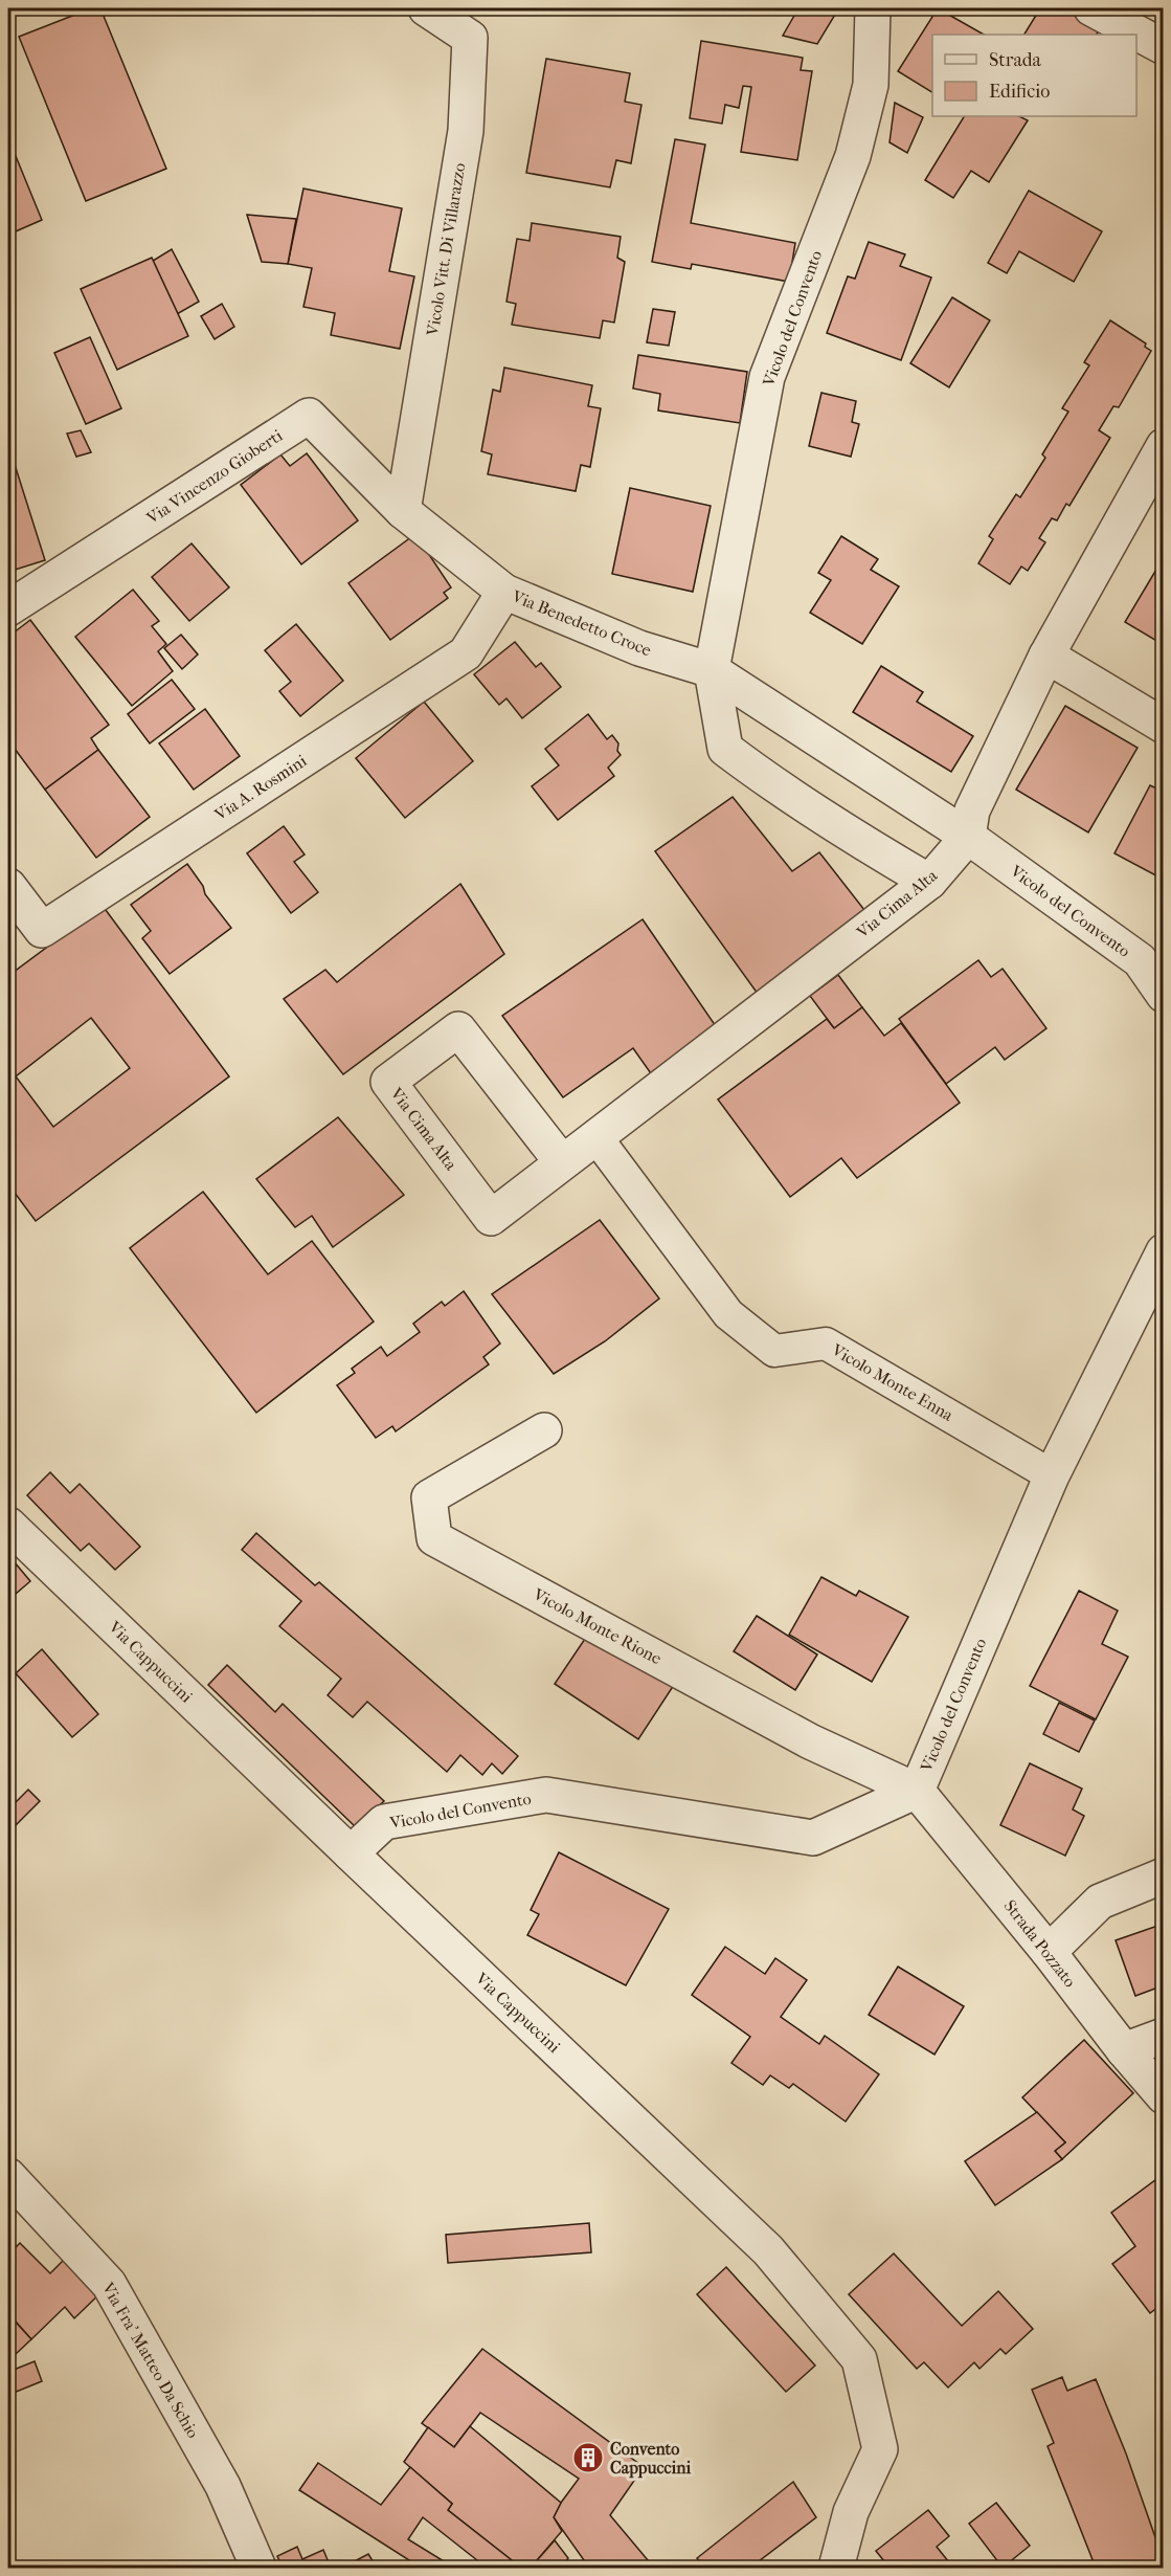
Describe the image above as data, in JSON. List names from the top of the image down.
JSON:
{
  "streets": {
    "street": [
      "Vicolo Vitt. Di Villarazzo",
      "Vicolo del Convento",
      "Via Vincenzo Gioberti",
      "Via Benedetto Croce",
      "Via A. Rosmini",
      "Via Cima Alta",
      "Vicolo Monte Enna",
      "Vicolo Monte Rione",
      "Via Cappuccini",
      "Strada Pozzato",
      "Via Fra' Matteo Da Schio"
    ]
  },
  "crossings": [
    ["Vicolo Vitt. Di Villarazzo", "Via Vincenzo Gioberti"],
    ["Vicolo Vitt. Di Villarazzo", "Via Benedetto Croce"],
    ["Vicolo del Convento", "Via Benedetto Croce"],
    ["Vicolo del Convento", "Via Cima Alta"],
    ["Vicolo del Convento", "Vicolo Monte Enna"],
    ["Vicolo del Convento", "Vicolo Monte Rione"],
    ["Vicolo del Convento", "Via Cappuccini"],
    ["Vicolo del Convento", "Strada Pozzato"],
    ["Via Vincenzo Gioberti", "Via Benedetto Croce"],
    ["Via Benedetto Croce", "Via A. Rosmini"],
    ["Via Benedetto Croce", "Via Cima Alta"],
    ["Via Cima Alta", "Vicolo Monte Enna"],
    ["Vicolo Monte Rione", "Strada Pozzato"]
  ],
  "places": {
    "building": ["Convento Cappuccini"]
  },
  "legend": ["Strada", "Edificio"]
}
